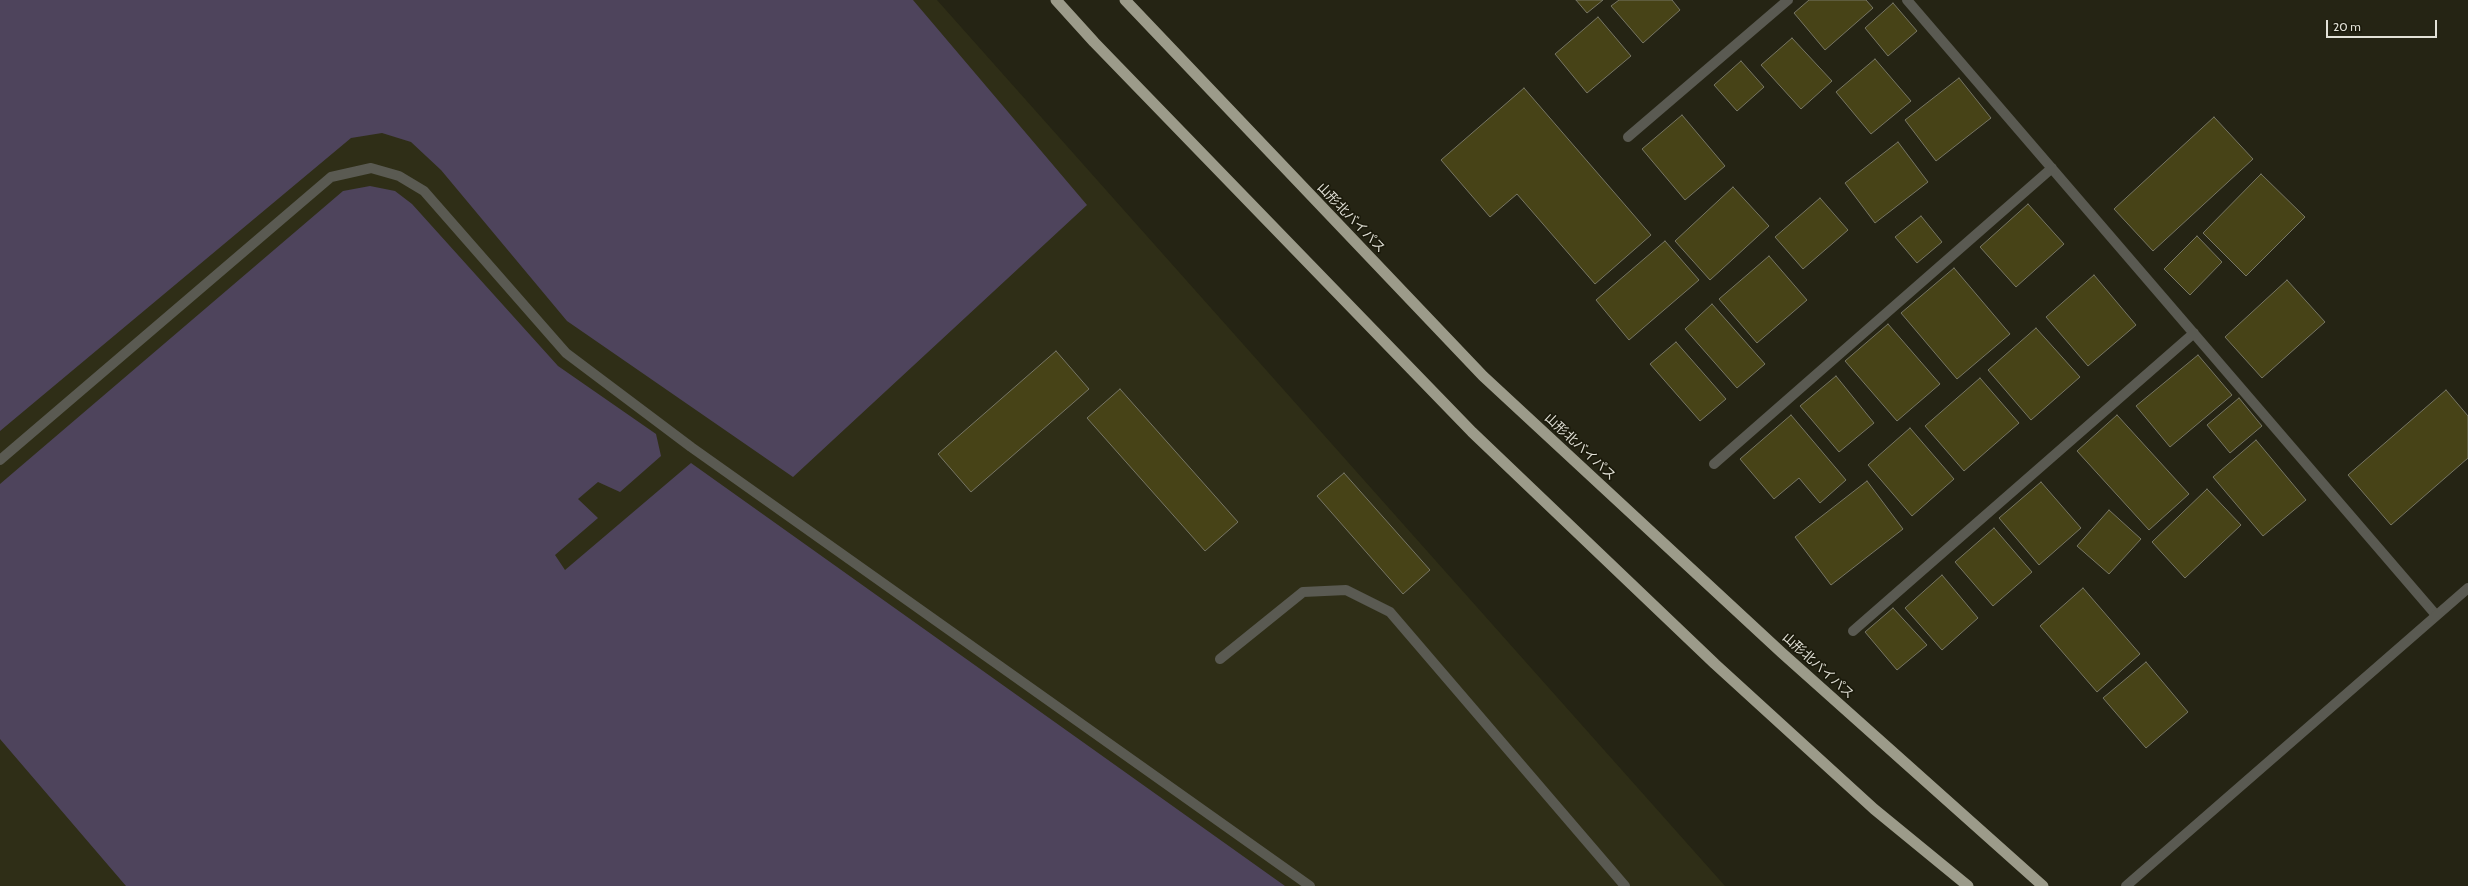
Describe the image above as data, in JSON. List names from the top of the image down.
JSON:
{
  "streets": {
    "highway": ["山形北バイパス"]
  },
  "scale_bar": "20 m"
}
